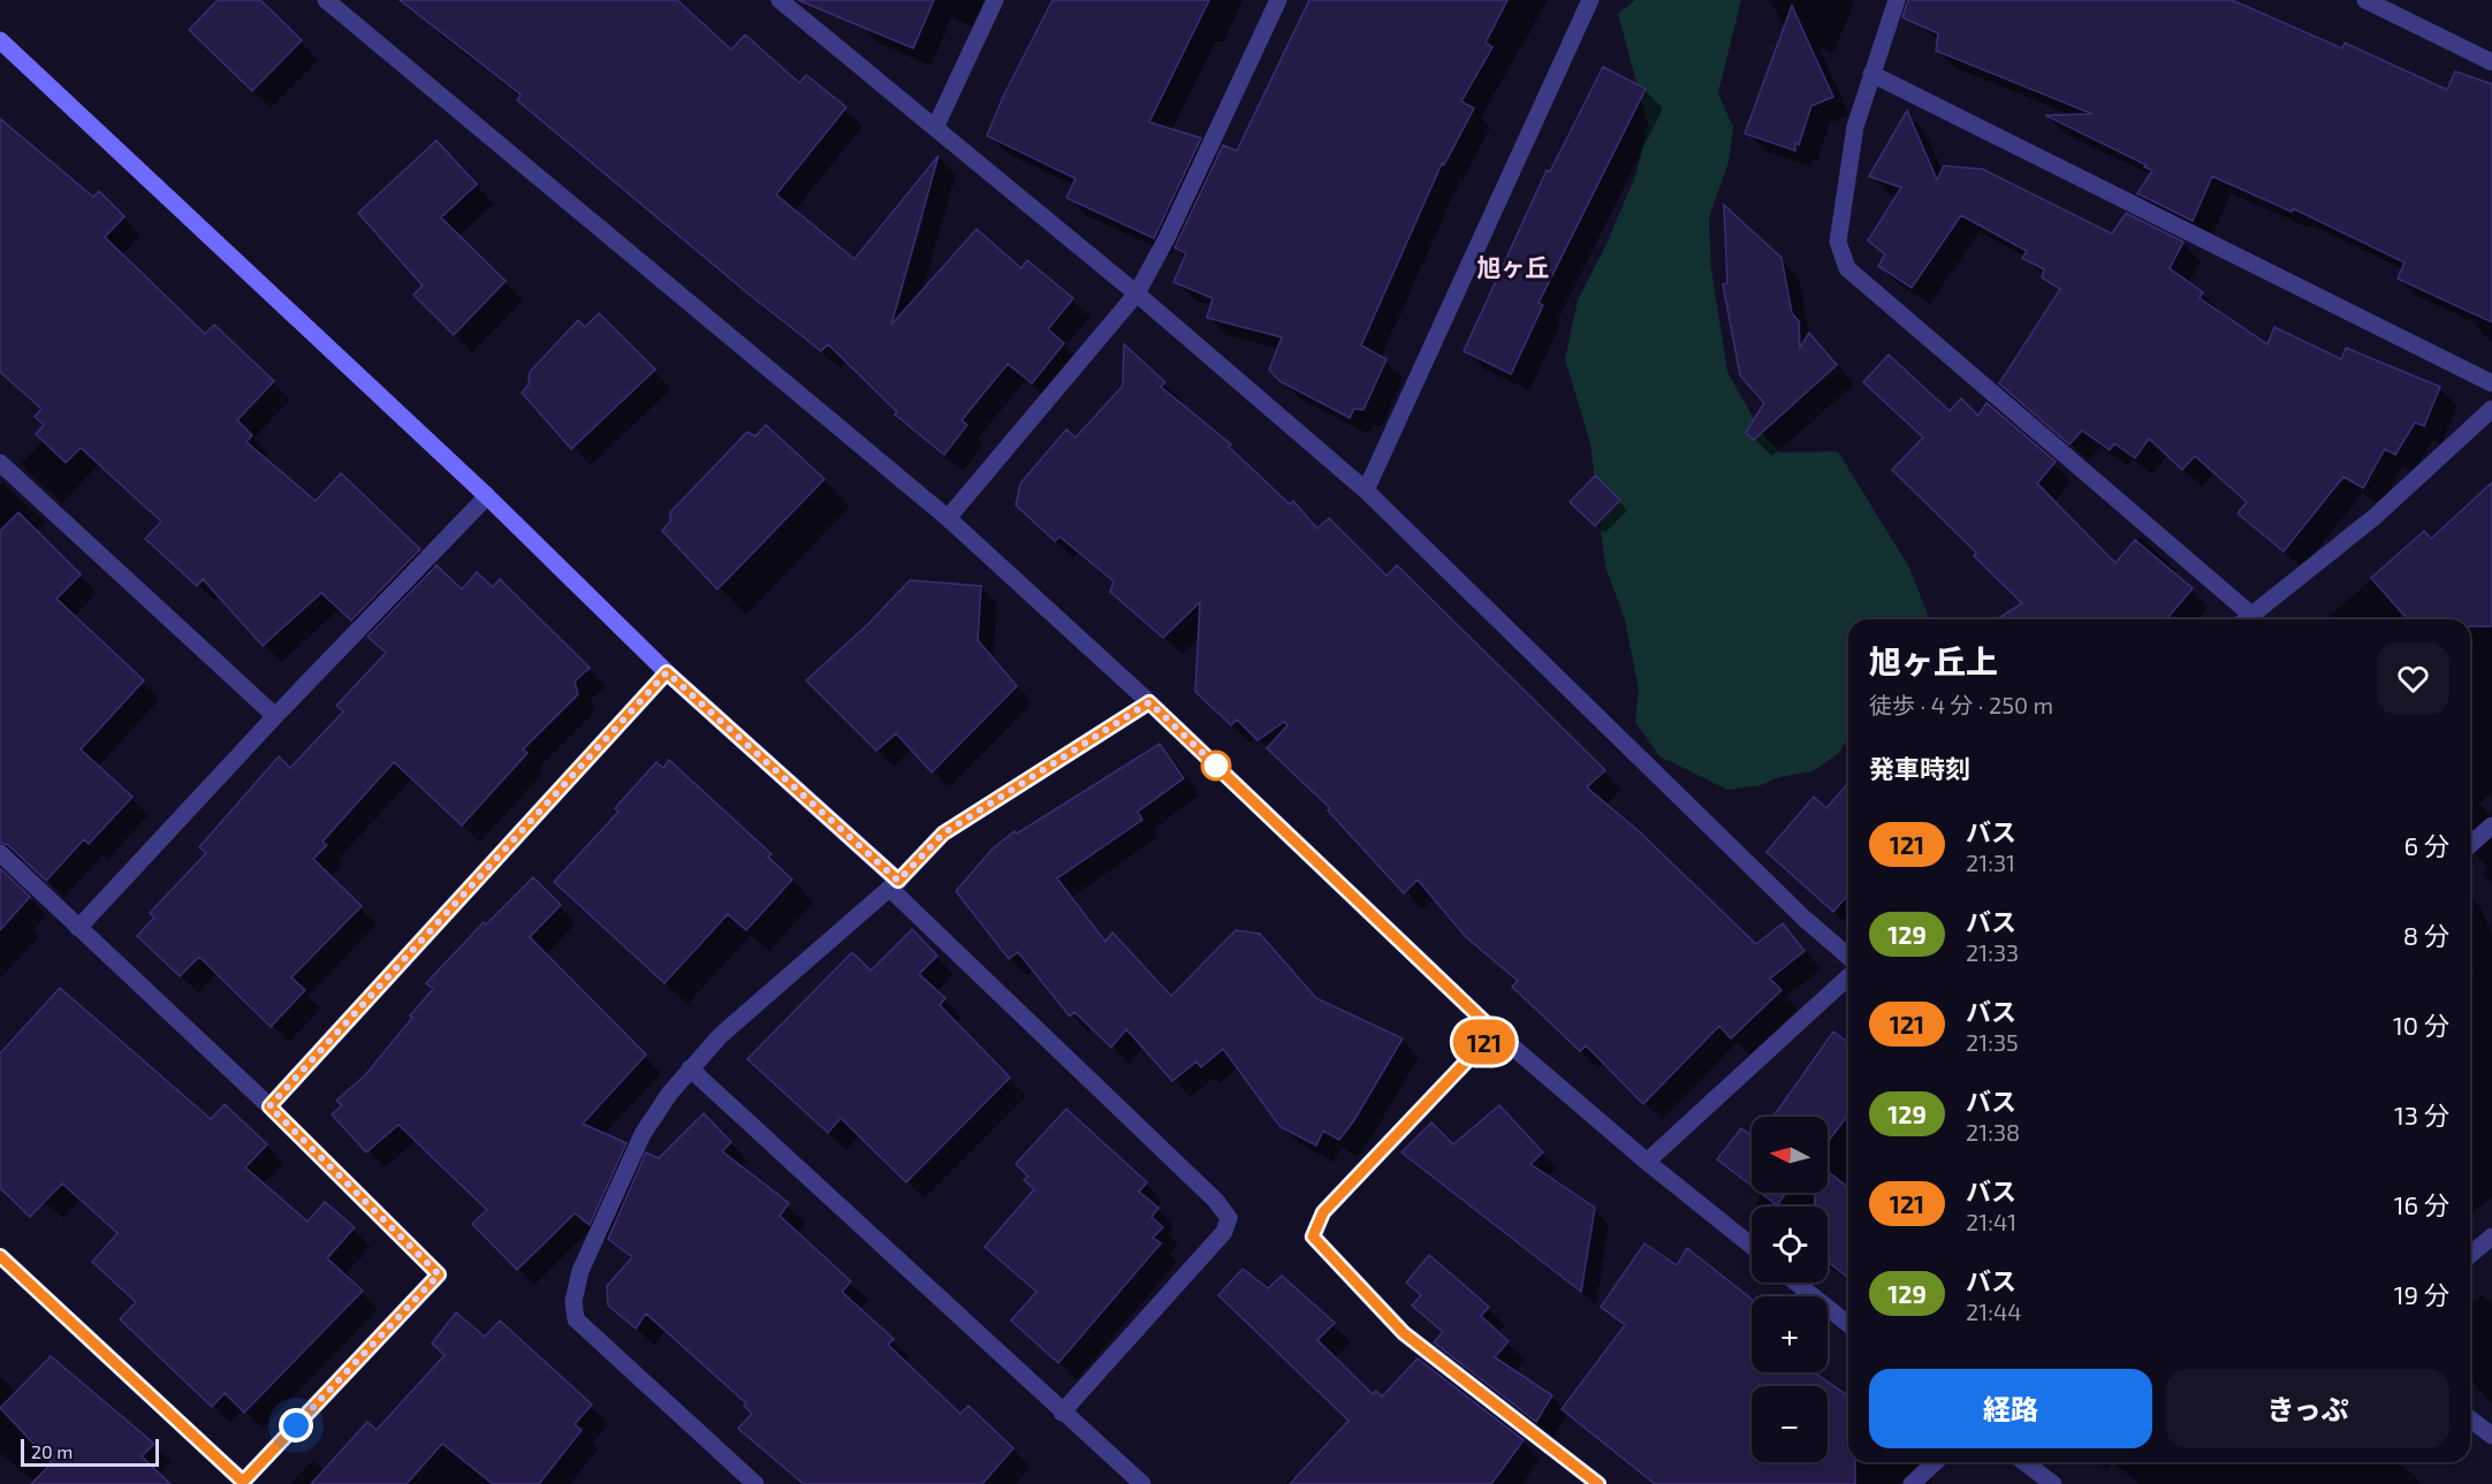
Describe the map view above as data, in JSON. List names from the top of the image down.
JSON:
{
  "districts": ["旭ヶ丘"],
  "lines": ["bus line 121"],
  "scale_bar": "20 m",
  "north": "left",
  "page": {
    "on_map": "121",
    "heading": [
      ["旭ヶ丘上", "徒歩 · 4 分 · 250 m"],
      "発車時刻"
    ],
    "list": [
      {
        "mark": "121",
        "name": "バス",
        "note": "21:31",
        "value": "6 分"
      },
      {
        "mark": "129",
        "name": "バス",
        "note": "21:33",
        "value": "8 分"
      },
      {
        "mark": "121",
        "name": "バス",
        "note": "21:35",
        "value": "10 分"
      },
      {
        "mark": "129",
        "name": "バス",
        "note": "21:38",
        "value": "13 分"
      },
      {
        "mark": "121",
        "name": "バス",
        "note": "21:41",
        "value": "16 分"
      },
      {
        "mark": "129",
        "name": "バス",
        "note": "21:44",
        "value": "19 分"
      }
    ],
    "map_buttons": ["+", "−"],
    "buttons": ["経路", "きっぷ"],
    "scale": "20 m"
  }
}
